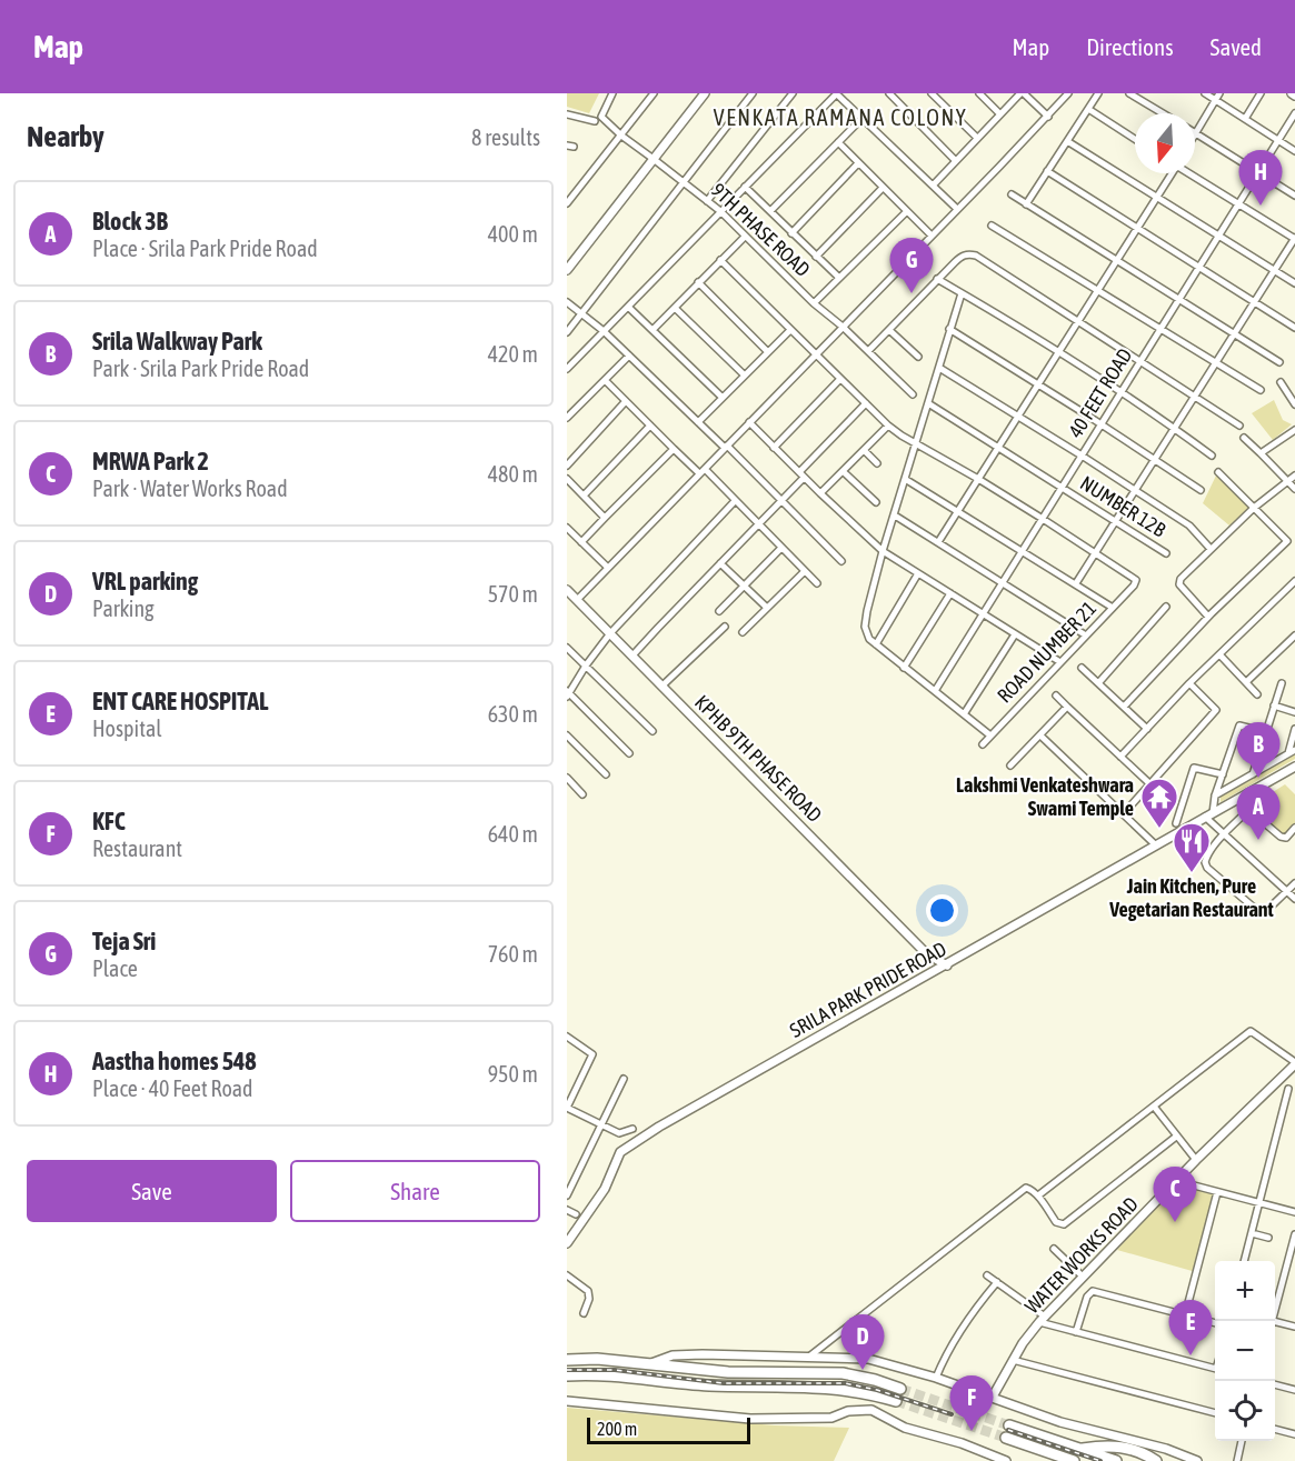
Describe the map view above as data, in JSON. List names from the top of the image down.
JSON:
{
  "streets": {
    "street": [
      "9TH PHASE ROAD",
      "40 FEET ROAD",
      "NUMBER 12B",
      "ROAD NUMBER 21",
      "KPHB 9TH PHASE ROAD",
      "SRILA PARK PRIDE ROAD",
      "WATER WORKS ROAD"
    ]
  },
  "crossings": [
    ["40 FEET ROAD", "NUMBER 12B"],
    ["KPHB 9TH PHASE ROAD", "SRILA PARK PRIDE ROAD"]
  ],
  "districts": ["VENKATA RAMANA COLONY"],
  "places": {
    "temple": ["Lakshmi Venkateshwara Swami Temple"],
    "restaurant": ["Jain Kitchen, Pure Vegetarian Restaurant"]
  },
  "scale_bar": "200 m",
  "north": "bottom",
  "page": {
    "header": "Map",
    "nav": ["Map", "Directions", "Saved"],
    "heading": ["Nearby", "8 results"],
    "pins": [
      "H",
      "G",
      "B",
      "A",
      "C",
      "E",
      "D",
      "F"
    ],
    "list": [
      {
        "mark": "A",
        "name": "Block 3B",
        "note": "Place · Srila Park Pride Road",
        "value": "400 m"
      },
      {
        "mark": "B",
        "name": "Srila Walkway Park",
        "note": "Park · Srila Park Pride Road",
        "value": "420 m"
      },
      {
        "mark": "C",
        "name": "MRWA Park 2",
        "note": "Park · Water Works Road",
        "value": "480 m"
      },
      {
        "mark": "D",
        "name": "VRL parking",
        "note": "Parking",
        "value": "570 m"
      },
      {
        "mark": "E",
        "name": "ENT CARE HOSPITAL",
        "note": "Hospital",
        "value": "630 m"
      },
      {
        "mark": "F",
        "name": "KFC",
        "note": "Restaurant",
        "value": "640 m"
      },
      {
        "mark": "G",
        "name": "Teja Sri",
        "note": "Place",
        "value": "760 m"
      },
      {
        "mark": "H",
        "name": "Aastha homes 548",
        "note": "Place · 40 Feet Road",
        "value": "950 m"
      }
    ],
    "buttons": ["Save", "Share"],
    "map_buttons": ["+", "−"],
    "scale": "200 m"
  }
}
